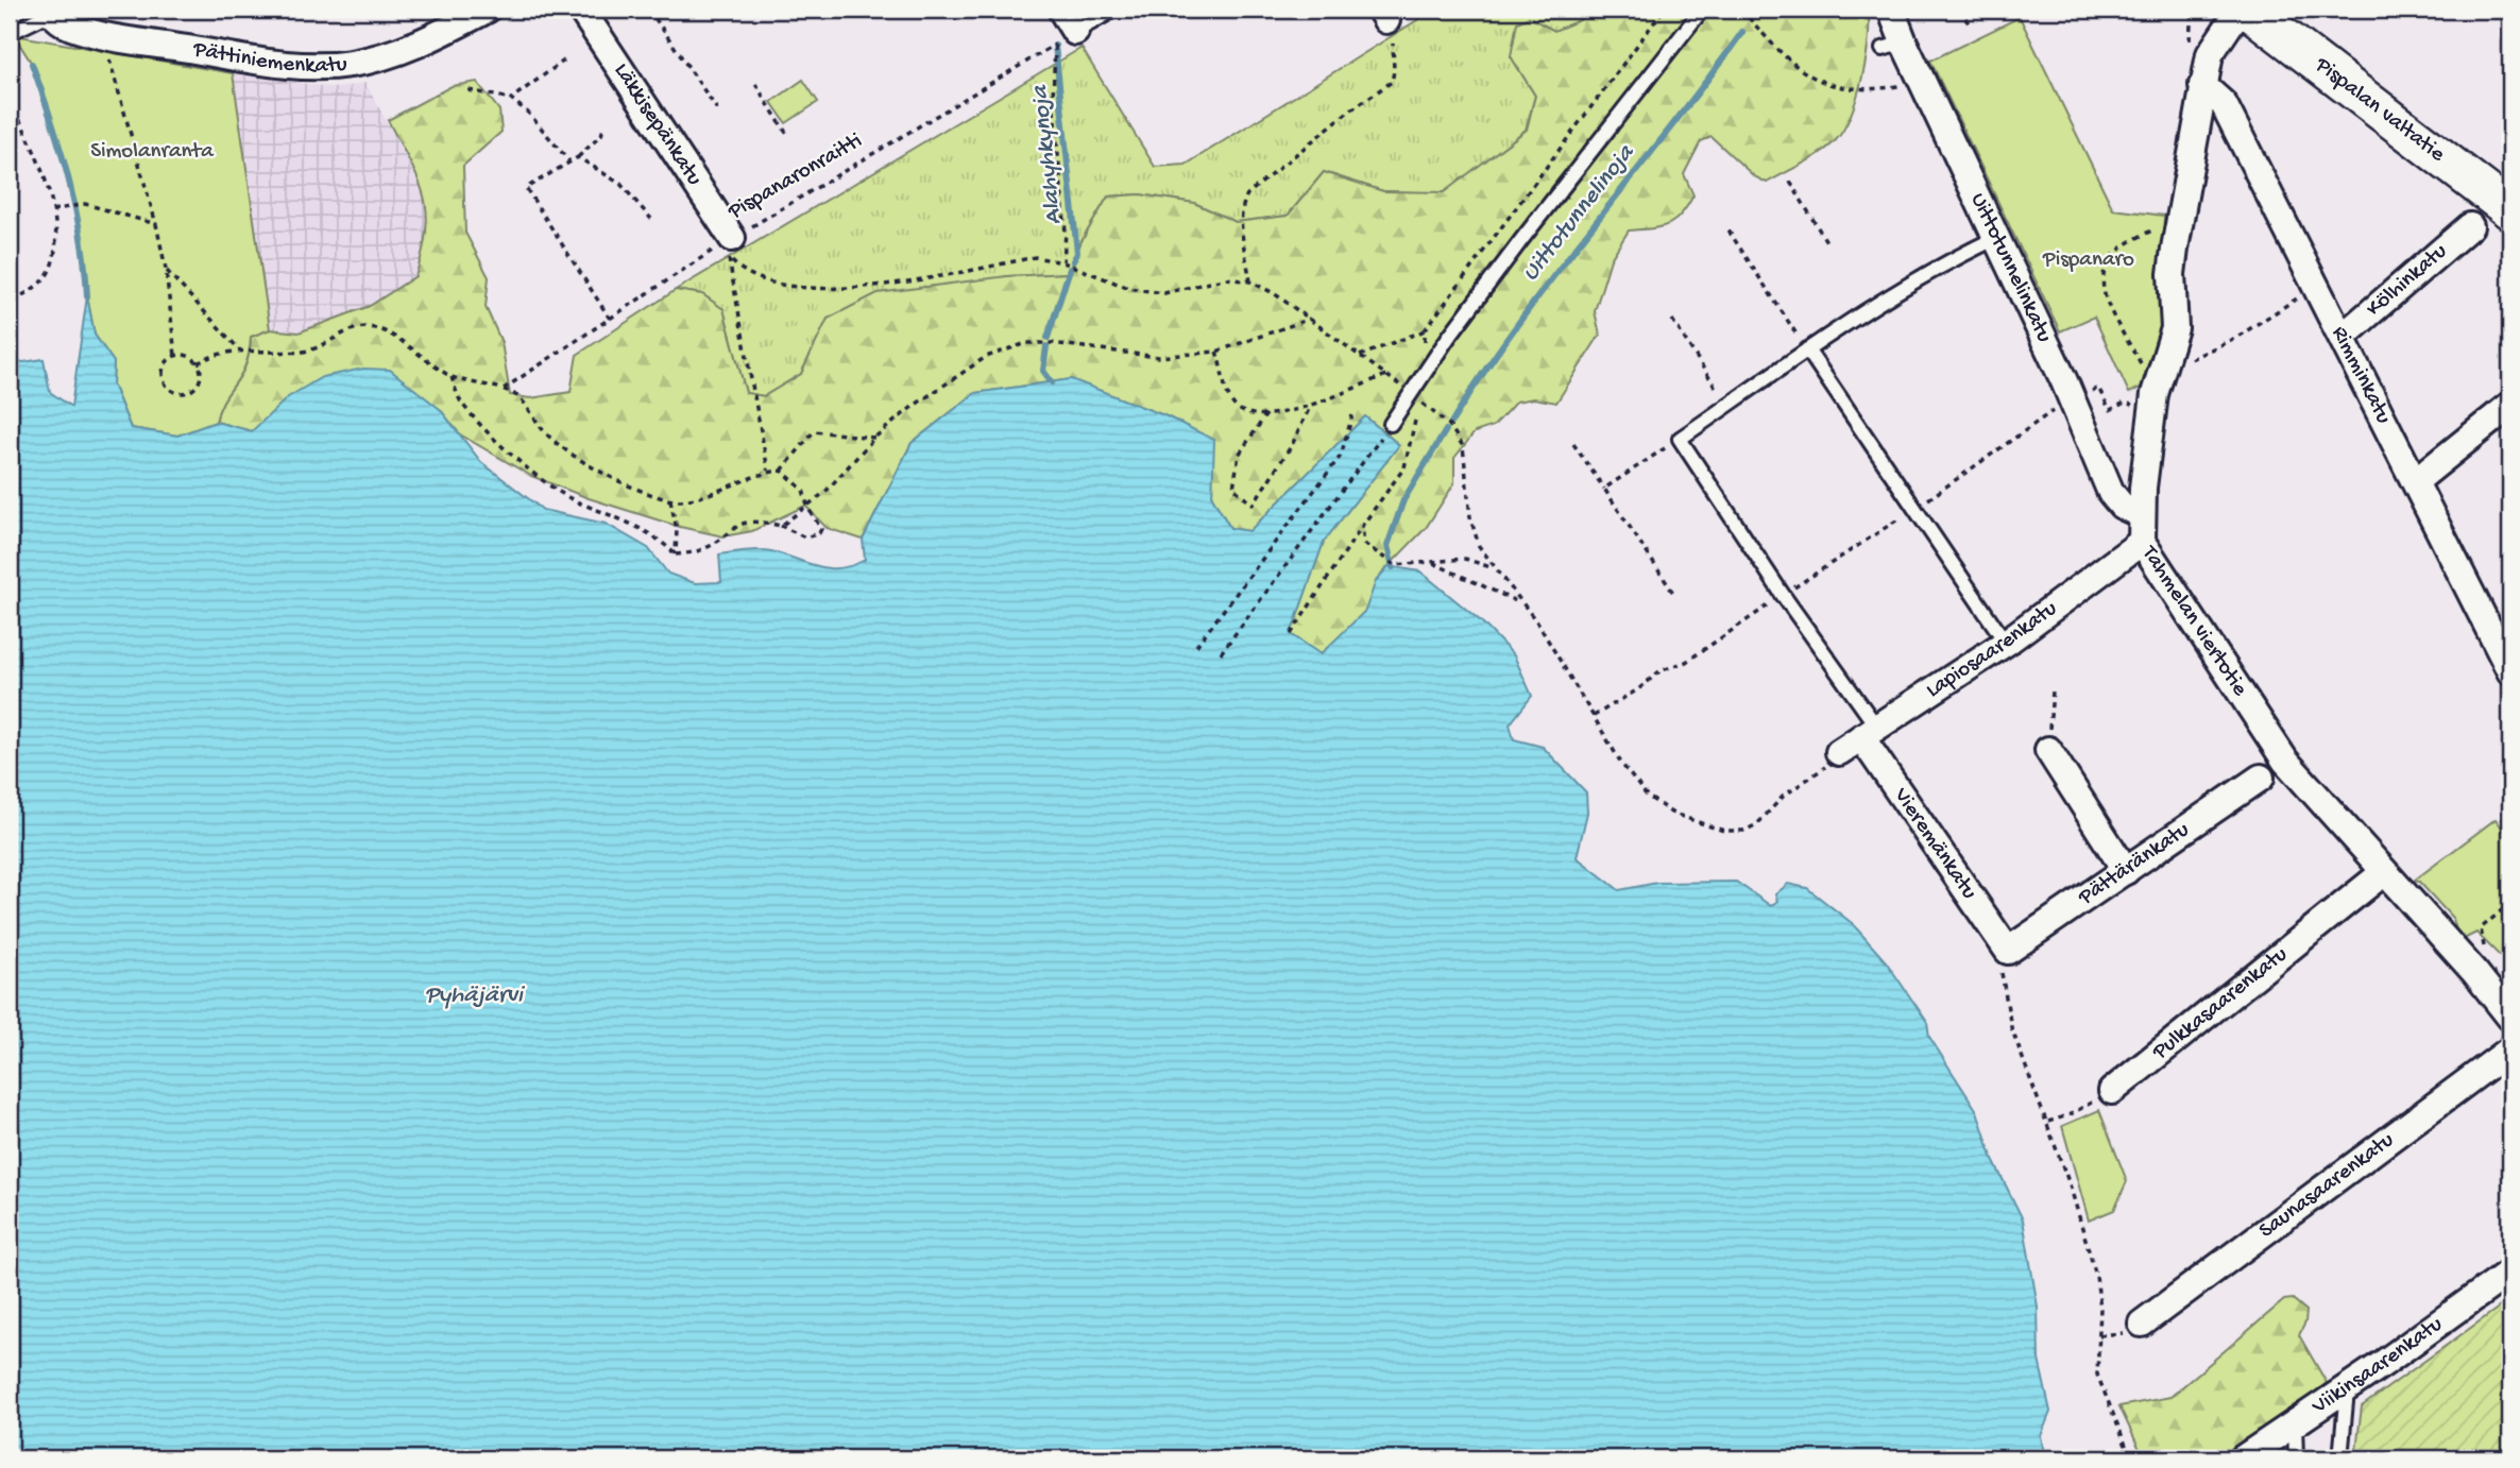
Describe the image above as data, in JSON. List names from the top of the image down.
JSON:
{
  "streets": {
    "main road": ["Pispalan valtatie"],
    "street": [
      "Pättiniemenkatu",
      "Läkkisepänkatu",
      "Uittotunnelinkatu",
      "Kölhinkatu",
      "Rimminkatu",
      "Tahmelan viertotie",
      "Lapiosaarenkatu",
      "Vieremänkatu",
      "Pättäränkatu",
      "Pulkkasaarenkatu",
      "Saunasaarenkatu",
      "Viikinsaarenkatu"
    ],
    "path": ["Pispanaronraitti"]
  },
  "crossings": [
    ["Läkkisepänkatu", "Pispanaronraitti"],
    ["Uittotunnelinkatu", "Tahmelan viertotie"],
    ["Kölhinkatu", "Rimminkatu"],
    ["Rimminkatu", "Tahmelan viertotie"],
    ["Tahmelan viertotie", "Lapiosaarenkatu"],
    ["Tahmelan viertotie", "Pulkkasaarenkatu"],
    ["Lapiosaarenkatu", "Vieremänkatu"],
    ["Vieremänkatu", "Pättäränkatu"]
  ],
  "water": ["Alahyhkynoja", "Uittotunnelinoja", "Pyhäjärvi"],
  "parks": ["Simolanranta", "Pispanaro"]
}
